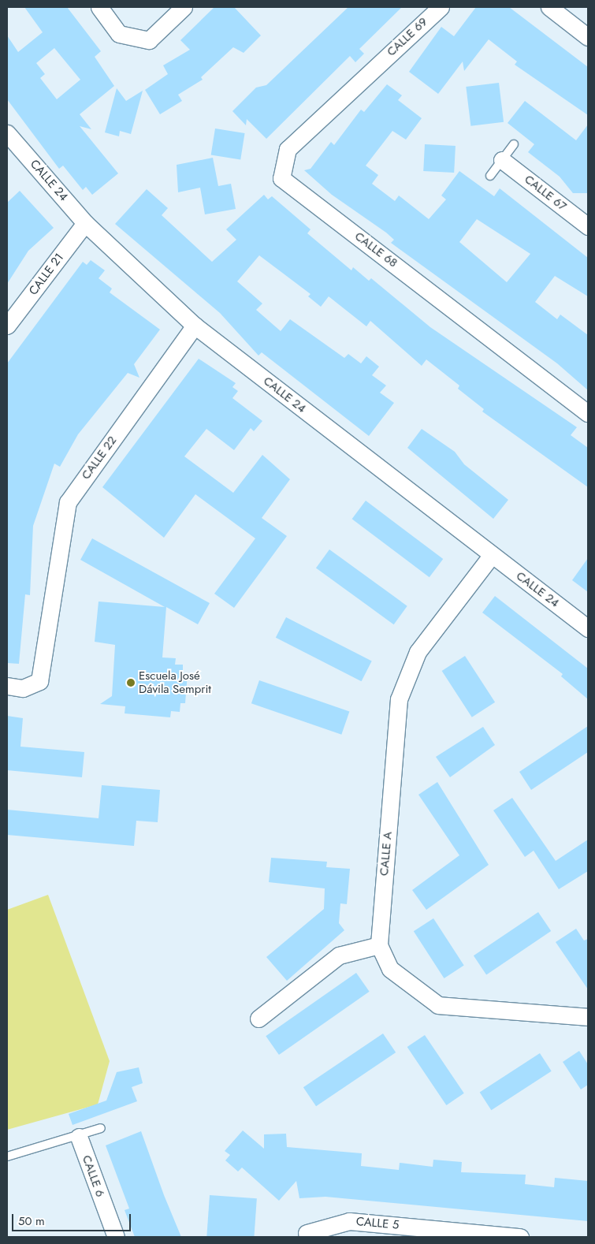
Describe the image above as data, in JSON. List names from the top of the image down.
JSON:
{
  "streets": {
    "street": [
      "CALLE 69",
      "CALLE 24",
      "CALLE 67",
      "CALLE 68",
      "CALLE 21",
      "CALLE 22",
      "CALLE A",
      "CALLE 6",
      "CALLE 5"
    ]
  },
  "crossings": [
    ["CALLE 69", "CALLE 68"],
    ["CALLE 24", "CALLE 21"],
    ["CALLE 24", "CALLE 22"],
    ["CALLE 24", "CALLE A"]
  ],
  "places": ["Escuela José Dávila Semprit"],
  "scale_bar": "50 m"
}
